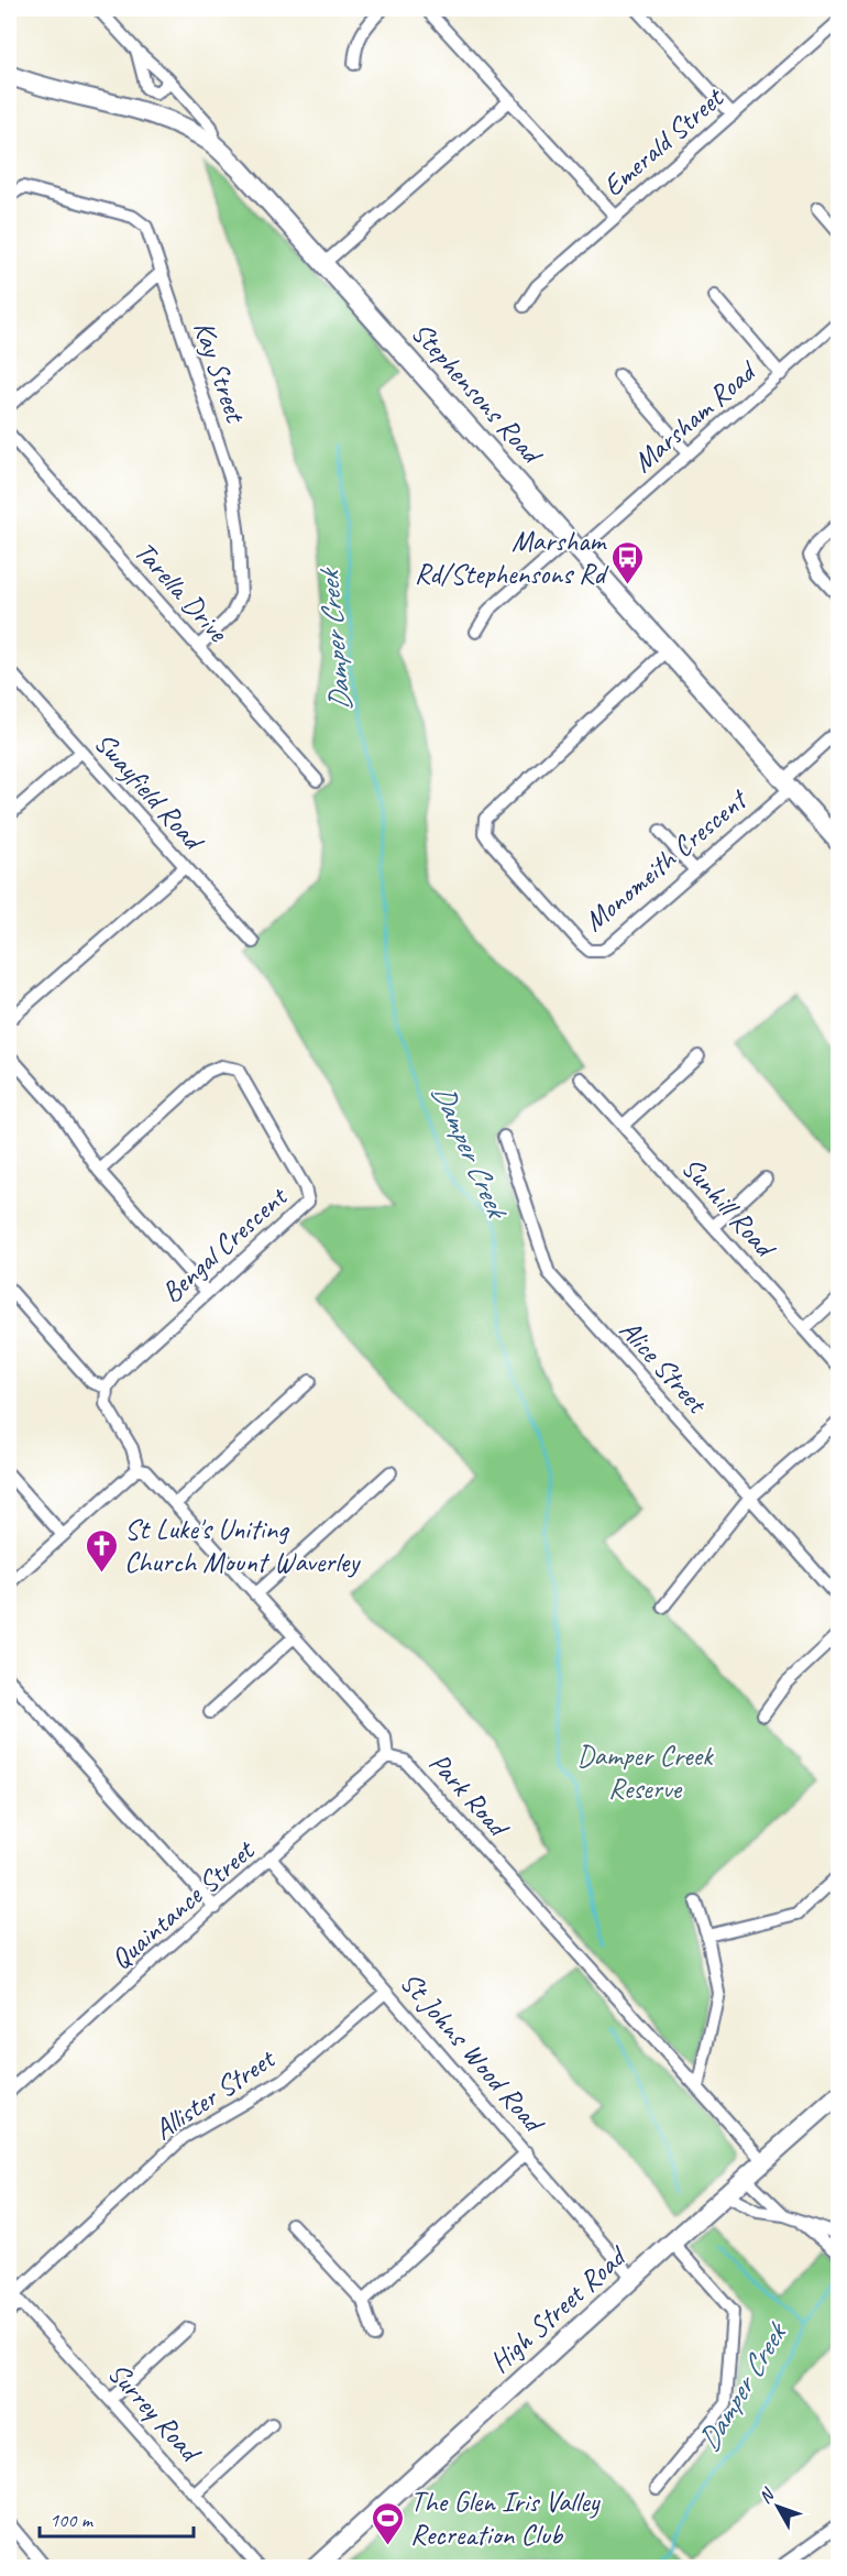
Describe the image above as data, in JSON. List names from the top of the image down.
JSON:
{
  "streets": {
    "main road": ["Stephensons Road", "High Street Road"],
    "street": [
      "Emerald Street",
      "Kay Street",
      "Marsham Road",
      "Tarella Drive",
      "Swayfield Road",
      "Monomeith Crescent",
      "Sunhill Road",
      "Bengal Crescent",
      "Alice Street",
      "Park Road",
      "Quaintance Street",
      "St Johns Wood Road",
      "Allister Street",
      "Surrey Road"
    ]
  },
  "crossings": [
    ["Kay Street", "Tarella Drive"],
    ["Stephensons Road", "Marsham Road"],
    ["Stephensons Road", "Monomeith Crescent"],
    ["Park Road", "Quaintance Street"],
    ["Park Road", "High Street Road"],
    ["Quaintance Street", "St Johns Wood Road"],
    ["St Johns Wood Road", "Allister Street"],
    ["St Johns Wood Road", "High Street Road"],
    ["Allister Street", "Surrey Road"]
  ],
  "water": ["Damper Creek"],
  "parks": ["Damper Creek Reserve"],
  "places": {
    "bus stop": ["Marsham Rd/Stephensons Rd"],
    "church": ["St Luke's Uniting Church Mount Waverley"],
    "sports": ["The Glen Iris Valley Recreation Club"]
  },
  "scale_bar": "100 m",
  "north": "top left"
}
